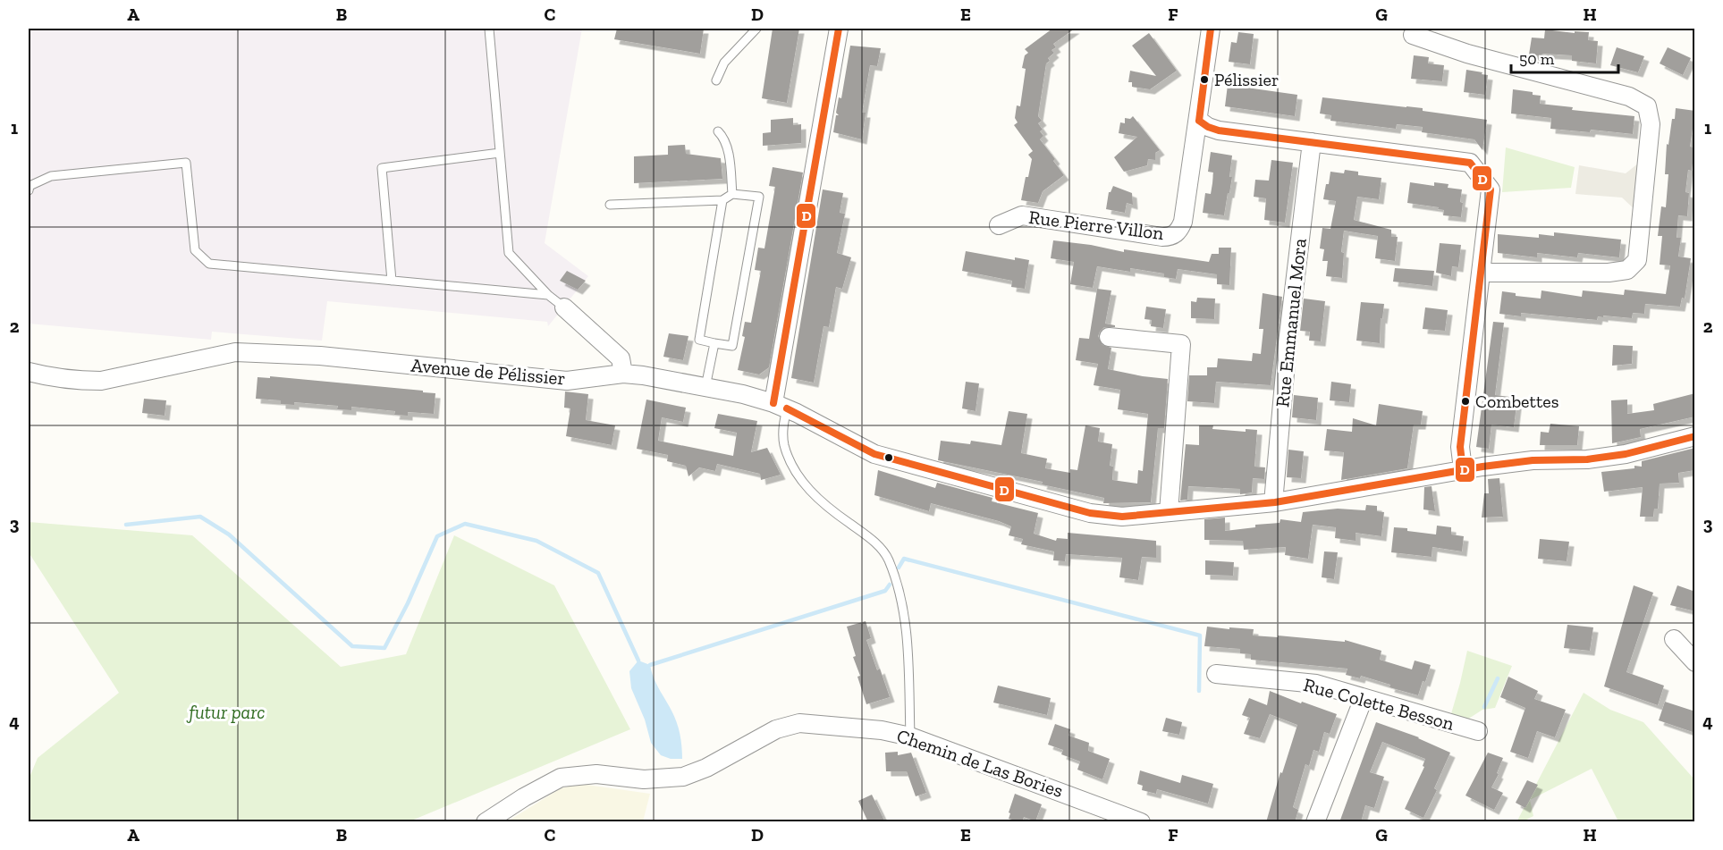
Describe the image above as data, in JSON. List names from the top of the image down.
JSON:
{
  "streets": {
    "street": [
      "Rue Pierre Villon",
      "Rue Emmanuel Mora",
      "Avenue de Pélissier",
      "Rue Colette Besson",
      "Chemin de Las Bories"
    ]
  },
  "crossings": [
    ["Rue Emmanuel Mora", "Avenue de Pélissier"]
  ],
  "parks": ["futur parc"],
  "places": ["Pélissier", "Combettes"],
  "lines": ["transit line D"],
  "scale_bar": "50 m",
  "grid": {
    "columns": [
      "A",
      "B",
      "C",
      "D",
      "E",
      "F",
      "G",
      "H"
    ],
    "rows": [
      "1",
      "2",
      "3",
      "4"
    ]
  }
}
